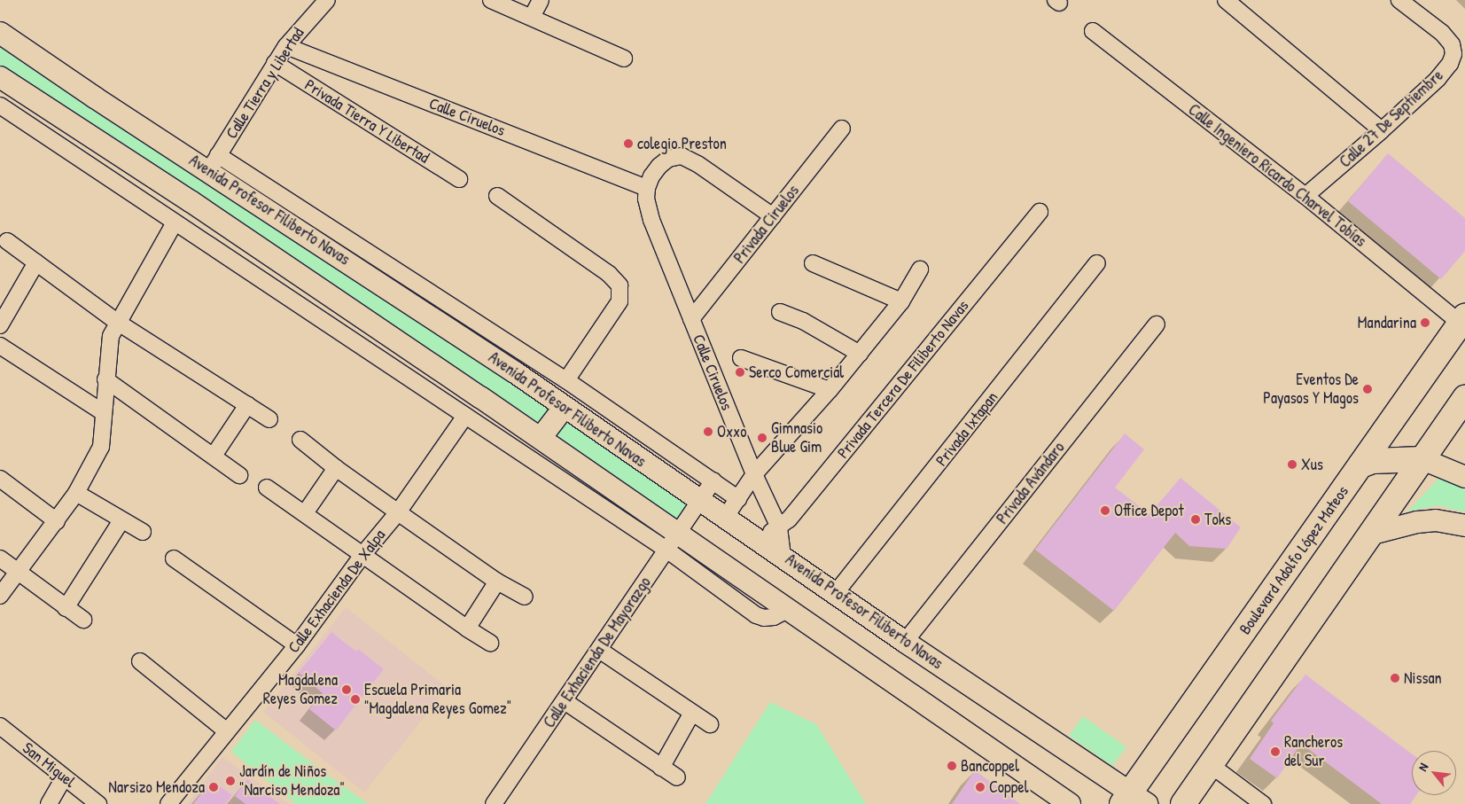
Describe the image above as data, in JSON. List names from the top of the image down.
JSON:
{
  "streets": {
    "main road": ["Avenida Profesor Filiberto Navas", "Boulevard Adolfo López Mateos"],
    "street": [
      "Calle Tierra y Libertad",
      "Calle Ciruelos",
      "Calle 27 De Septiembre",
      "Privada Tierra Y Libertad",
      "Calle Ingeniero Ricardo Charvel Tobías",
      "Privada Ciruelos",
      "Privada Tercera De Filiberto Navas",
      "Privada Ixtapan",
      "Privada Avándaro",
      "Calle Exhacienda De Xalpa",
      "Calle Exhacienda De Mayorazgo",
      "San Miguel"
    ]
  },
  "crossings": [
    ["Calle Tierra y Libertad", "Calle Ciruelos"],
    ["Calle Tierra y Libertad", "Privada Tierra Y Libertad"],
    ["Calle Tierra y Libertad", "Avenida Profesor Filiberto Navas"],
    ["Calle Ciruelos", "Avenida Profesor Filiberto Navas"],
    ["Calle Ciruelos", "Privada Ciruelos"],
    ["Calle Ciruelos", "Privada Tercera De Filiberto Navas"],
    ["Calle 27 De Septiembre", "Calle Ingeniero Ricardo Charvel Tobías"],
    ["Calle Ingeniero Ricardo Charvel Tobías", "Boulevard Adolfo López Mateos"],
    ["Avenida Profesor Filiberto Navas", "Privada Tercera De Filiberto Navas"],
    ["Avenida Profesor Filiberto Navas", "Privada Ixtapan"],
    ["Avenida Profesor Filiberto Navas", "Privada Avándaro"],
    ["Avenida Profesor Filiberto Navas", "Boulevard Adolfo López Mateos"],
    ["Avenida Profesor Filiberto Navas", "Calle Exhacienda De Mayorazgo"]
  ],
  "places": [
    "colegio Preston",
    "Mandarina",
    "Serco Comercial",
    "Eventos De Payasos Y Magos",
    "Oxxo",
    "Gimnasio Blue Gim",
    "Xus",
    "Office Depot",
    "Toks",
    "Nissan",
    "Magdalena Reyes Gomez",
    "Escuela Primaria \"Magdalena Reyes Gomez\"",
    "Rancheros del Sur",
    "Bancoppel",
    "Jardín de Niños \"Narciso Mendoza\"",
    "Narsizo Mendoza",
    "Coppel"
  ],
  "north": "top left"
}
